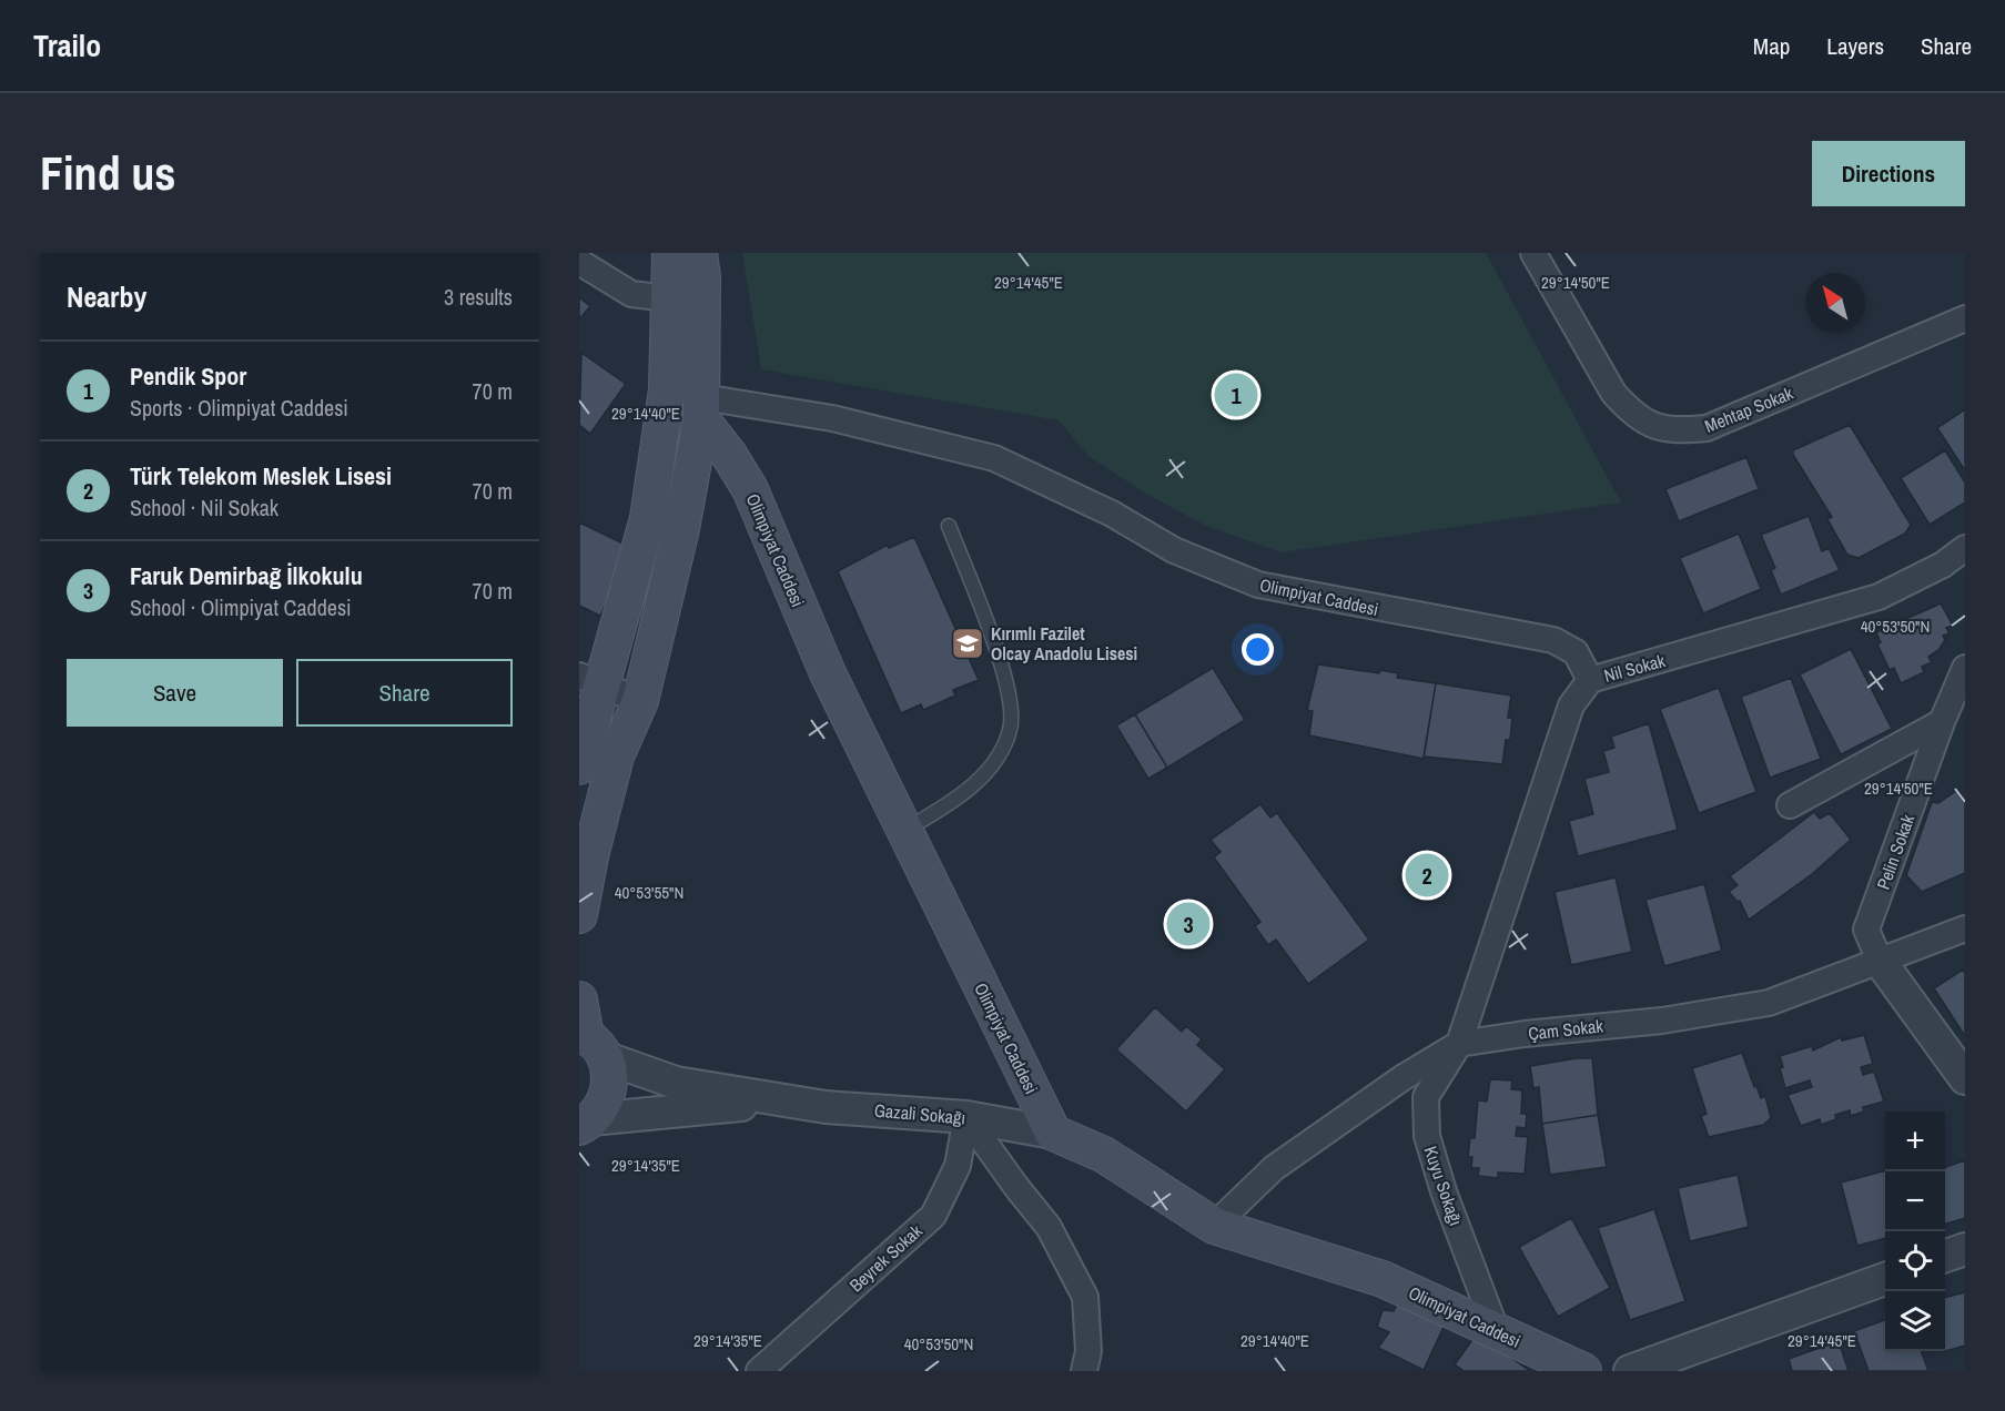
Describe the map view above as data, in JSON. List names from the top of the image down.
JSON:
{
  "streets": {
    "main road": ["Olimpiyat Caddesi"],
    "street": [
      "Mehtap Sokak",
      "Nil Sokak",
      "Pelin Sokak",
      "Çam Sokak",
      "Gazali Sokağı",
      "Kuyu Sokağı",
      "Beyrek Sokak"
    ]
  },
  "crossings": [
    ["Olimpiyat Caddesi", "Nil Sokak"],
    ["Olimpiyat Caddesi", "Çam Sokak"],
    ["Olimpiyat Caddesi", "Gazali Sokağı"],
    ["Olimpiyat Caddesi", "Kuyu Sokağı"],
    ["Nil Sokak", "Çam Sokak"],
    ["Nil Sokak", "Kuyu Sokağı"],
    ["Pelin Sokak", "Çam Sokak"],
    ["Çam Sokak", "Kuyu Sokağı"],
    ["Gazali Sokağı", "Beyrek Sokak"]
  ],
  "places": {
    "school or university": ["Kırımlı Fazilet Olcay Anadolu Lisesi"]
  },
  "north": "top left",
  "page": {
    "header": "Trailo",
    "nav": ["Map", "Layers", "Share"],
    "buttons": [
      "Directions",
      ["Save", "Share"]
    ],
    "title": "Find us",
    "heading": ["Nearby", "3 results"],
    "list": [
      {
        "mark": "1",
        "name": "Pendik Spor",
        "note": "Sports · Olimpiyat Caddesi",
        "value": "70 m"
      },
      {
        "mark": "2",
        "name": "Türk Telekom Meslek Lisesi",
        "note": "School · Nil Sokak",
        "value": "70 m"
      },
      {
        "mark": "3",
        "name": "Faruk Demirbağ İlkokulu",
        "note": "School · Olimpiyat Caddesi",
        "value": "70 m"
      }
    ],
    "pins": ["1", "2", "3"],
    "map_buttons": ["+", "−"]
  },
  "coordinates": [
    "29°14'45\"E",
    "29°14'50\"E",
    "29°14'40\"E",
    "40°53'50\"N",
    "40°53'55\"N",
    "29°14'35\"E"
  ]
}
